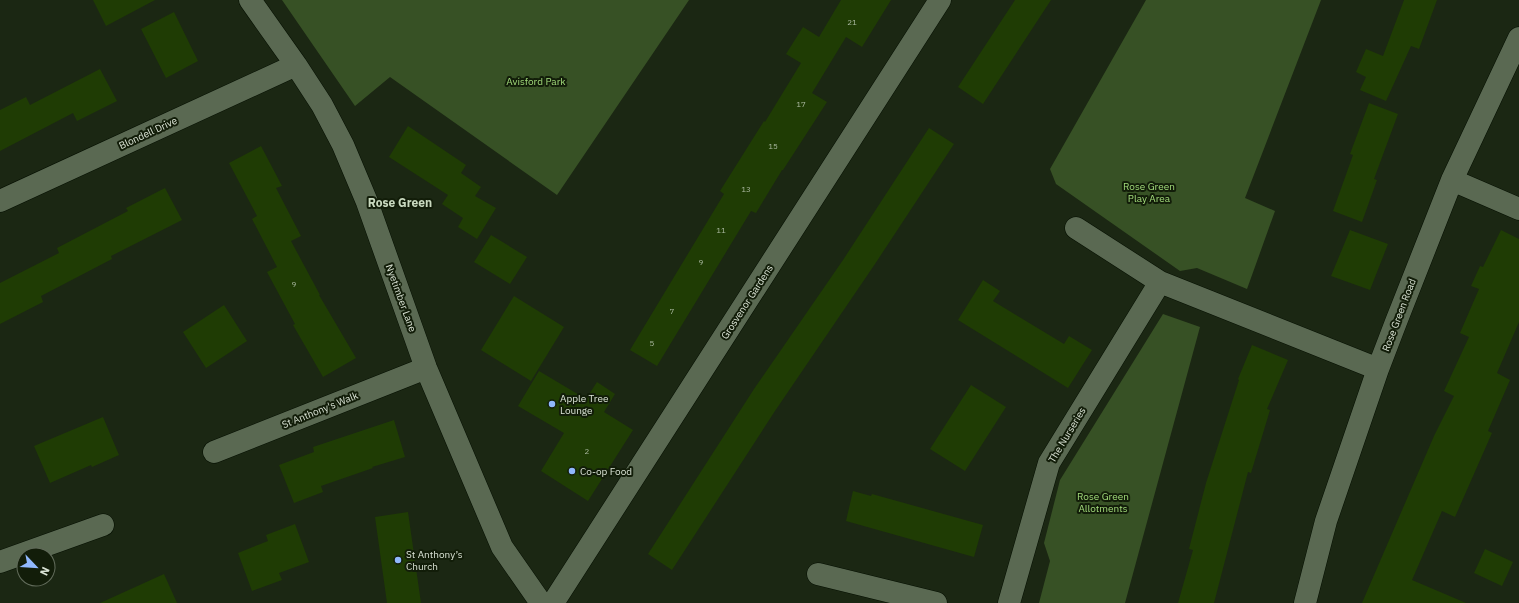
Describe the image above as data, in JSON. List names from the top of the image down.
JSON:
{
  "streets": {
    "street": [
      "Blondell Drive",
      "Nyetimber Lane",
      "Grosvenor Gardens",
      "Rose Green Road",
      "St Anthony's Walk",
      "The Nurseries"
    ]
  },
  "crossings": [
    ["Blondell Drive", "Nyetimber Lane"],
    ["Nyetimber Lane", "St Anthony's Walk"]
  ],
  "districts": ["Rose Green"],
  "parks": ["Avisford Park", "Rose Green Play Area", "Rose Green Allotments"],
  "places": ["Apple Tree Lounge", "Co-op Food", "St Anthony’s Church"],
  "house_numbers": [
    "21",
    "17",
    "15",
    "13",
    "11",
    "9",
    "9",
    "7",
    "5",
    "2"
  ],
  "north": "bottom right"
}
